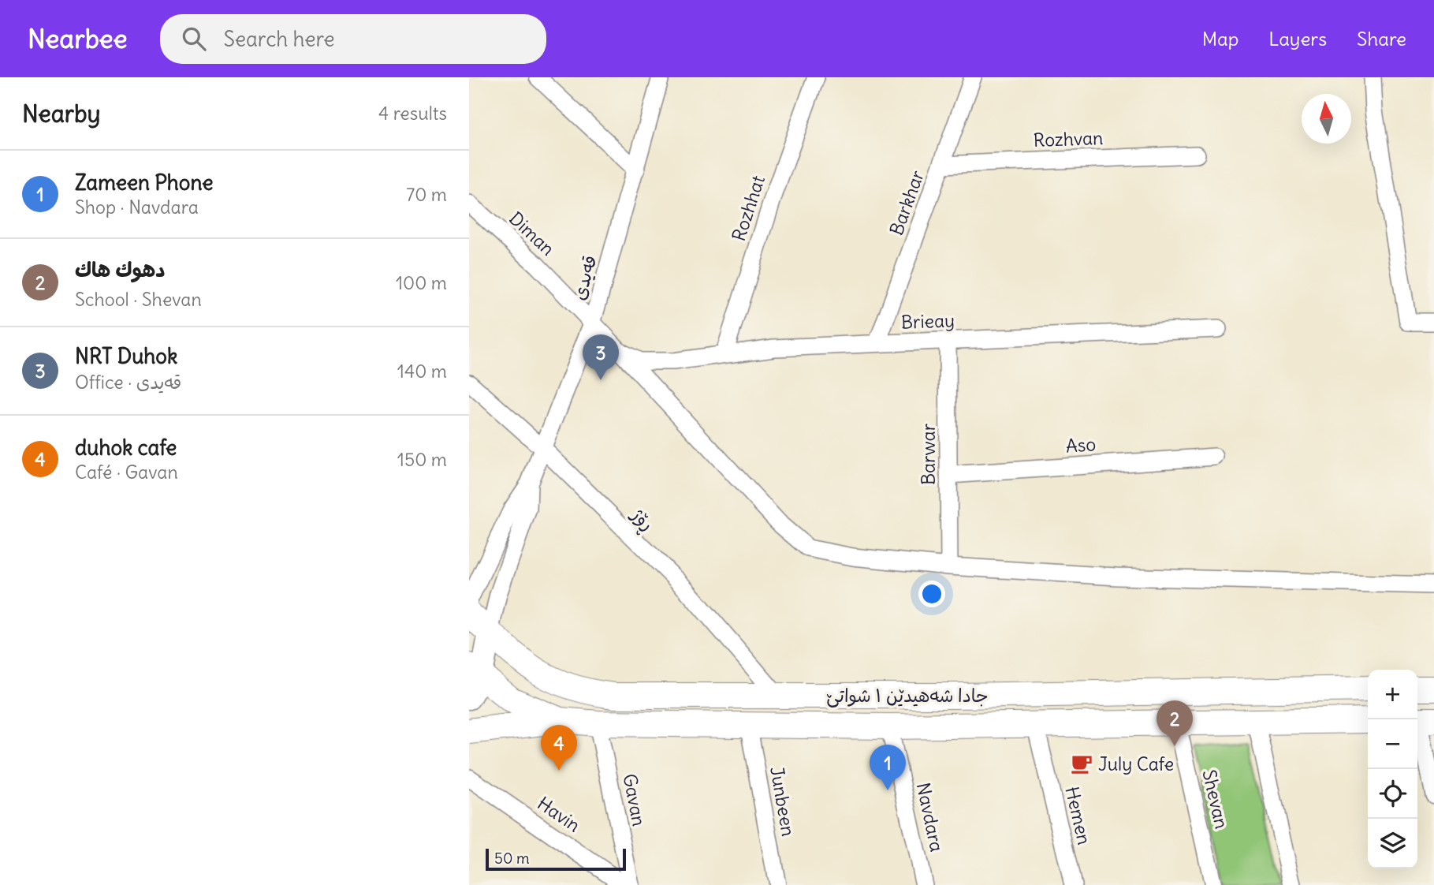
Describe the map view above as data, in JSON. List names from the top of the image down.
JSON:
{
  "streets": {
    "main road": ["جادا شەهیدێن ١ شواتێ"],
    "street": [
      "Rozhvan",
      "Barkhar",
      "Rozhhat",
      "Diman",
      "قەیدی",
      "Brieay",
      "Aso",
      "Barwar",
      "ڕۆژ",
      "Shevan",
      "Gavan",
      "Junbeen",
      "Havin",
      "Hemen",
      "Navdara"
    ]
  },
  "crossings": [
    ["Rozhvan", "Barkhar"],
    ["Barkhar", "Brieay"],
    ["Rozhhat", "Brieay"],
    ["Diman", "قەیدی"],
    ["Diman", "Brieay"],
    ["قەیدی", "ڕۆژ"],
    ["قەیدی", "جادا شەهیدێن ١ شواتێ"],
    ["Brieay", "Barwar"],
    ["Aso", "Barwar"],
    ["ڕۆژ", "جادا شەهیدێن ١ شواتێ"],
    ["جادا شەهیدێن ١ شواتێ", "Shevan"],
    ["جادا شەهیدێن ١ شواتێ", "Gavan"],
    ["جادا شەهیدێن ١ شواتێ", "Junbeen"],
    ["جادا شەهیدێن ١ شواتێ", "Hemen"],
    ["جادا شەهیدێن ١ شواتێ", "Navdara"]
  ],
  "places": {
    "cafe": ["July Cafe"]
  },
  "scale_bar": "50 m",
  "north": "top",
  "page": {
    "header": "Nearbee",
    "search": "Search here",
    "nav": ["Map", "Layers", "Share"],
    "heading": ["Nearby", "4 results"],
    "list": [
      {
        "mark": "1",
        "name": "Zameen Phone",
        "note": "Shop · Navdara",
        "value": "70 m"
      },
      {
        "mark": "2",
        "name": "دهوك هاك",
        "note": "School · Shevan",
        "value": "100 m"
      },
      {
        "mark": "3",
        "name": "NRT Duhok",
        "note": "Office · قەیدی",
        "value": "140 m"
      },
      {
        "mark": "4",
        "name": "duhok cafe",
        "note": "Café · Gavan",
        "value": "150 m"
      }
    ],
    "pins": [
      "3",
      "2",
      "4",
      "1"
    ],
    "map_buttons": ["+", "−"],
    "scale": "50 m"
  }
}
